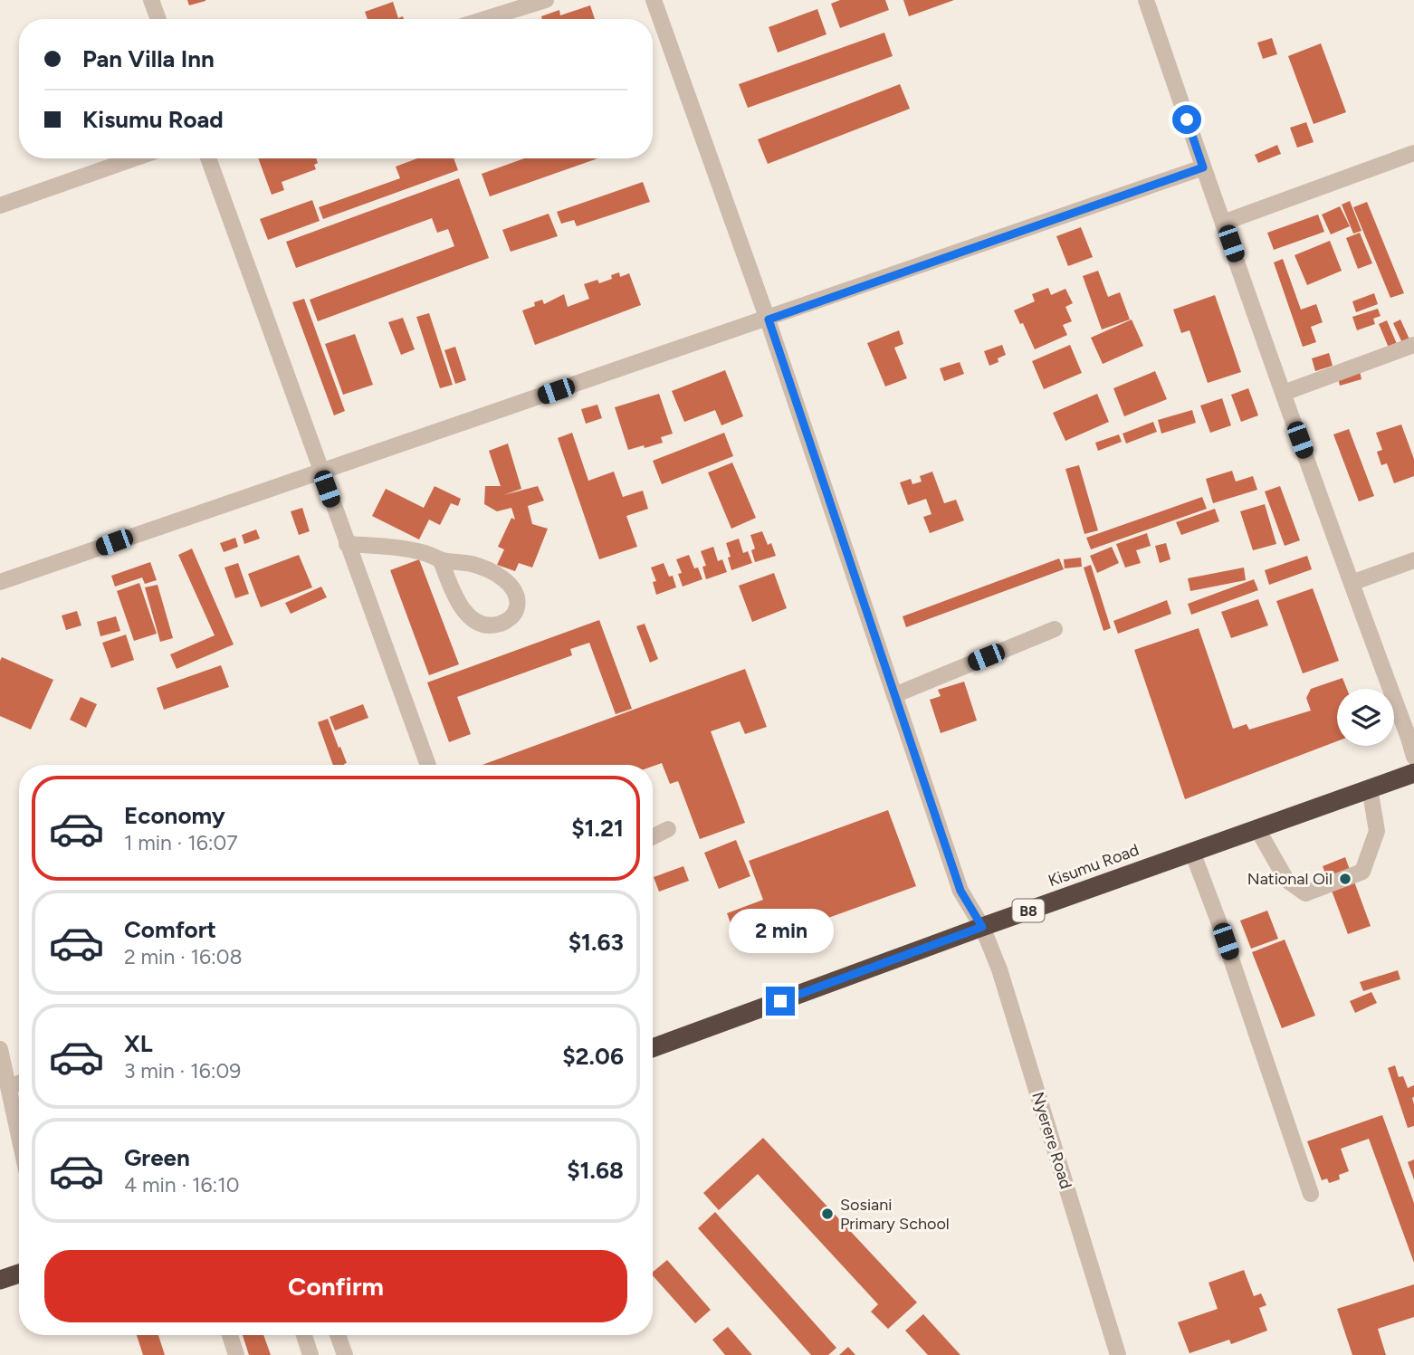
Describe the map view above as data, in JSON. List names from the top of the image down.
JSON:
{
  "streets": {
    "highway": ["Kisumu Road", "B8"],
    "street": ["Nyerere Road"]
  },
  "crossings": [
    ["Kisumu Road", "Nyerere Road"]
  ],
  "places": ["National Oil", "Sosiani Primary School"],
  "page": {
    "banner": ["Pan Villa Inn", "Kisumu Road"],
    "list": [
      {
        "name": "Economy",
        "note": "1 min · 16:07",
        "value": "$1.21"
      },
      {
        "name": "Comfort",
        "note": "2 min · 16:08",
        "value": "$1.63"
      },
      {
        "name": "XL",
        "note": "3 min · 16:09",
        "value": "$2.06"
      },
      {
        "name": "Green",
        "note": "4 min · 16:10",
        "value": "$1.68"
      }
    ],
    "bubble": "2 min",
    "buttons": "Confirm"
  }
}
